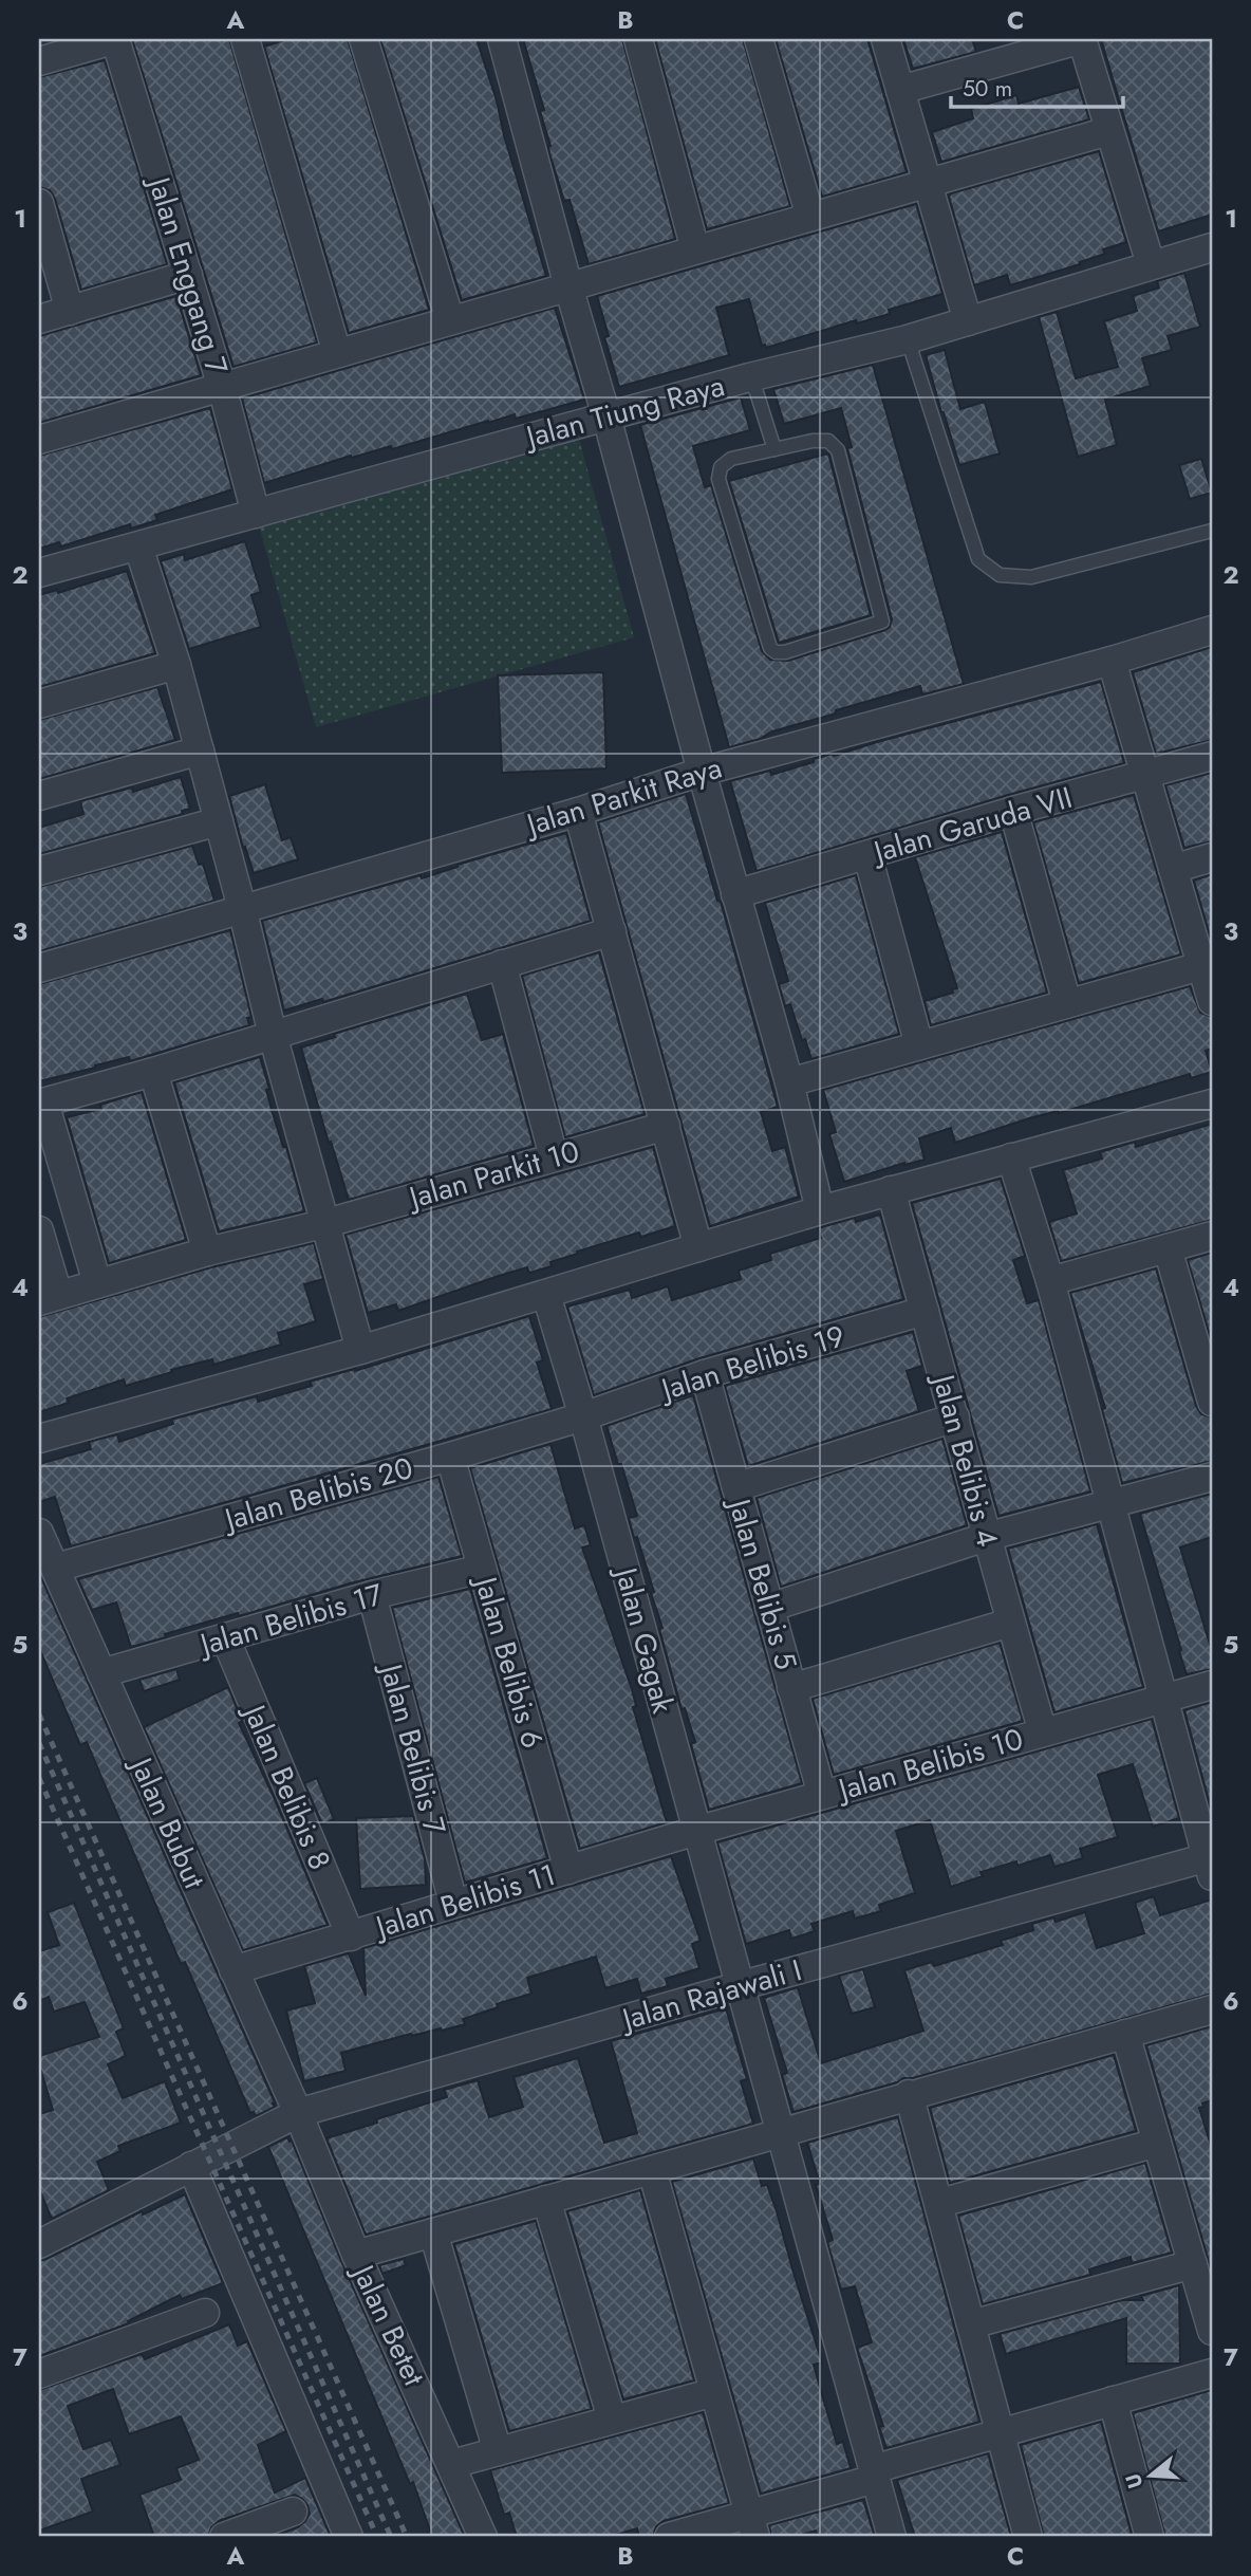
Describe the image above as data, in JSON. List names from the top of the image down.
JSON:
{
  "streets": {
    "street": [
      "Jalan Enggang 7",
      "Jalan Tiung Raya",
      "Jalan Parkit Raya",
      "Jalan Garuda VII",
      "Jalan Parkit 10",
      "Jalan Belibis 19",
      "Jalan Belibis 4",
      "Jalan Belibis 20",
      "Jalan Belibis 5",
      "Jalan Belibis 17",
      "Jalan Gagak",
      "Jalan Belibis 6",
      "Jalan Belibis 7",
      "Jalan Belibis 10",
      "Jalan Belibis 8",
      "Jalan Bubut",
      "Jalan Belibis 11",
      "Jalan Rajawali I",
      "Jalan Betet"
    ]
  },
  "crossings": [
    ["Jalan Enggang 7", "Jalan Tiung Raya"],
    ["Jalan Belibis 19", "Jalan Belibis 4"],
    ["Jalan Belibis 19", "Jalan Belibis 20"],
    ["Jalan Belibis 19", "Jalan Belibis 5"],
    ["Jalan Belibis 19", "Jalan Gagak"],
    ["Jalan Belibis 4", "Jalan Belibis 10"],
    ["Jalan Belibis 20", "Jalan Gagak"],
    ["Jalan Belibis 20", "Jalan Belibis 6"],
    ["Jalan Belibis 20", "Jalan Bubut"],
    ["Jalan Belibis 5", "Jalan Belibis 10"],
    ["Jalan Belibis 17", "Jalan Belibis 6"],
    ["Jalan Belibis 17", "Jalan Belibis 7"],
    ["Jalan Belibis 17", "Jalan Belibis 8"],
    ["Jalan Belibis 17", "Jalan Bubut"],
    ["Jalan Gagak", "Jalan Belibis 10"],
    ["Jalan Gagak", "Jalan Belibis 11"],
    ["Jalan Gagak", "Jalan Rajawali I"],
    ["Jalan Belibis 6", "Jalan Belibis 11"],
    ["Jalan Belibis 7", "Jalan Belibis 11"],
    ["Jalan Belibis 10", "Jalan Belibis 11"],
    ["Jalan Belibis 8", "Jalan Belibis 11"],
    ["Jalan Bubut", "Jalan Belibis 11"],
    ["Jalan Bubut", "Jalan Rajawali I"],
    ["Jalan Bubut", "Jalan Betet"],
    ["Jalan Rajawali I", "Jalan Betet"]
  ],
  "scale_bar": "50 m",
  "north": "left",
  "grid": {
    "columns": ["A", "B", "C"],
    "rows": [
      "1",
      "2",
      "3",
      "4",
      "5",
      "6",
      "7"
    ]
  }
}
